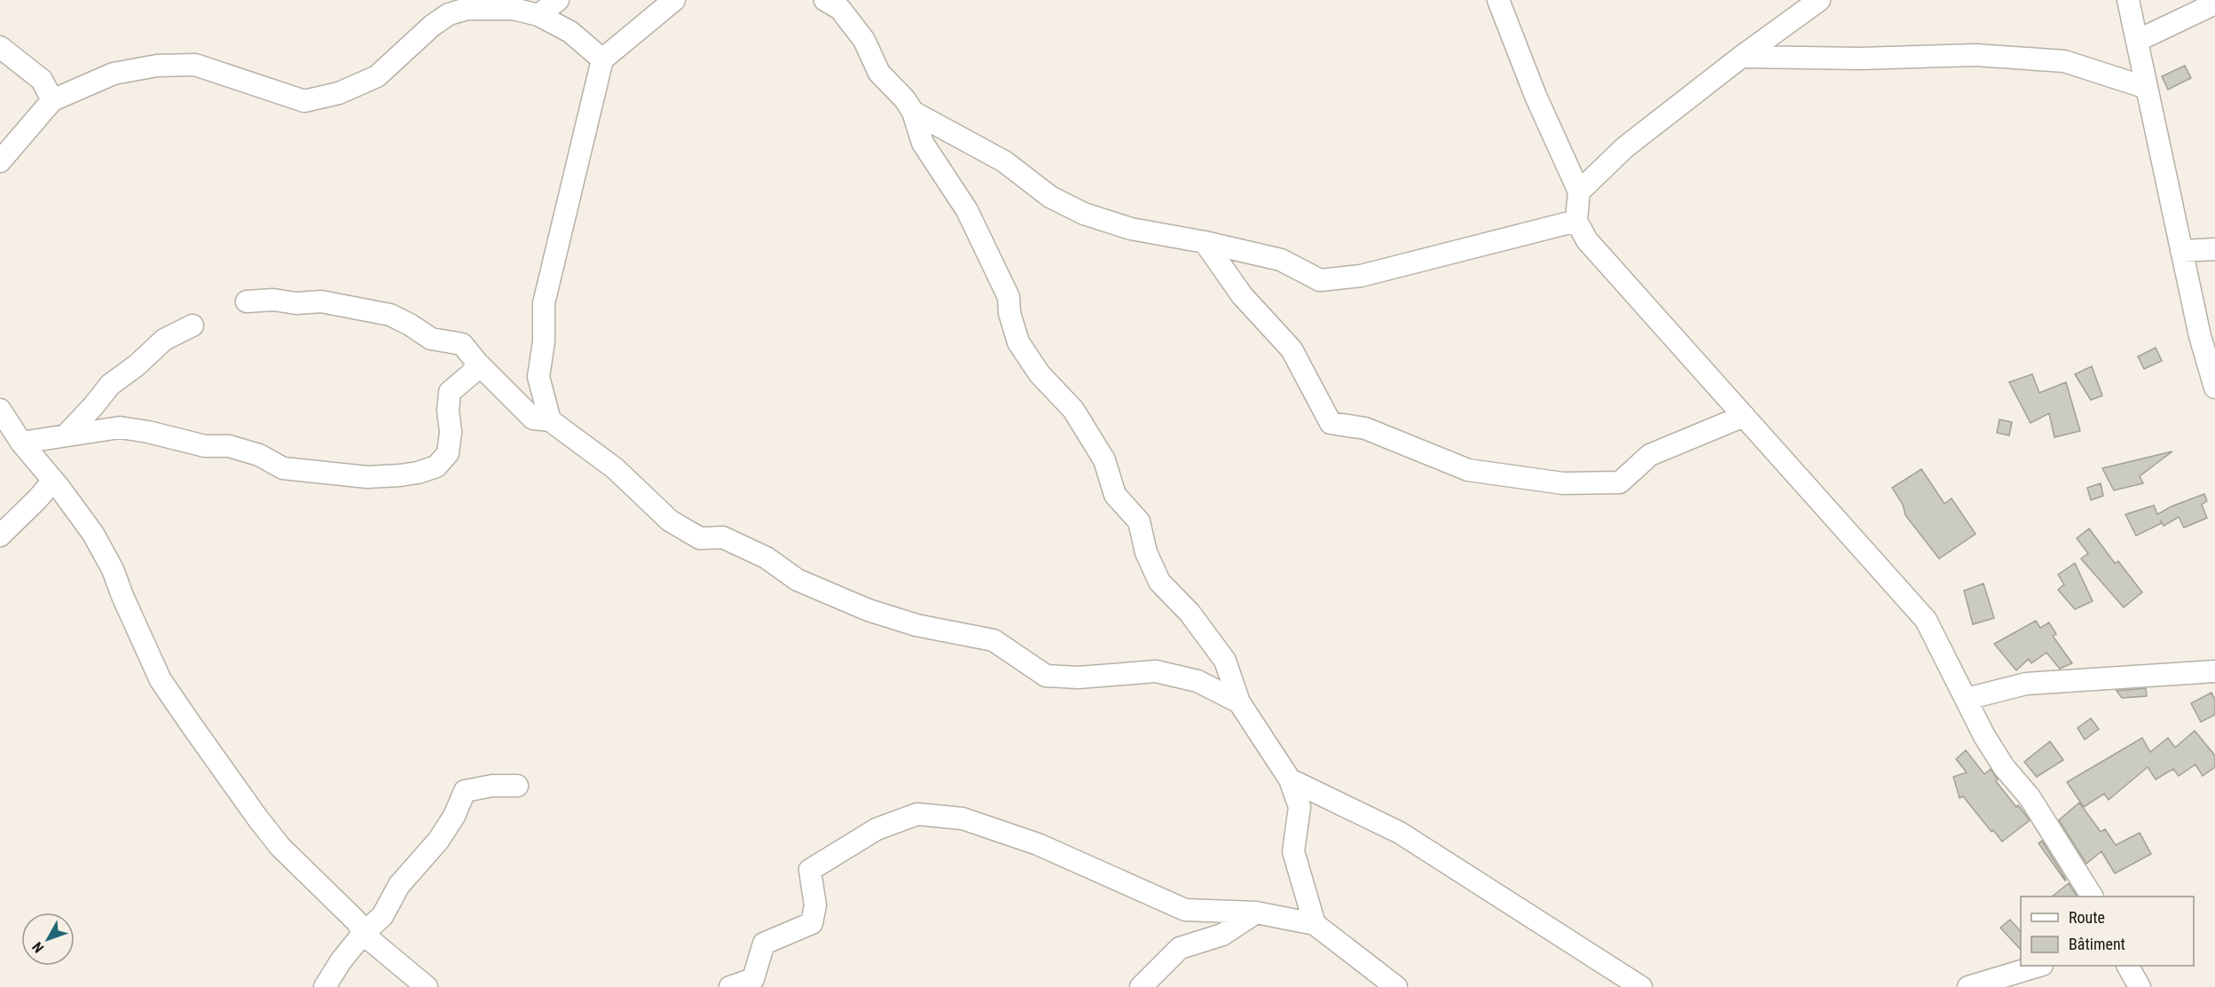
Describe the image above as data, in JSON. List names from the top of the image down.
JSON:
{
  "legend": ["Route", "Bâtiment"],
  "north": "bottom left"
}
